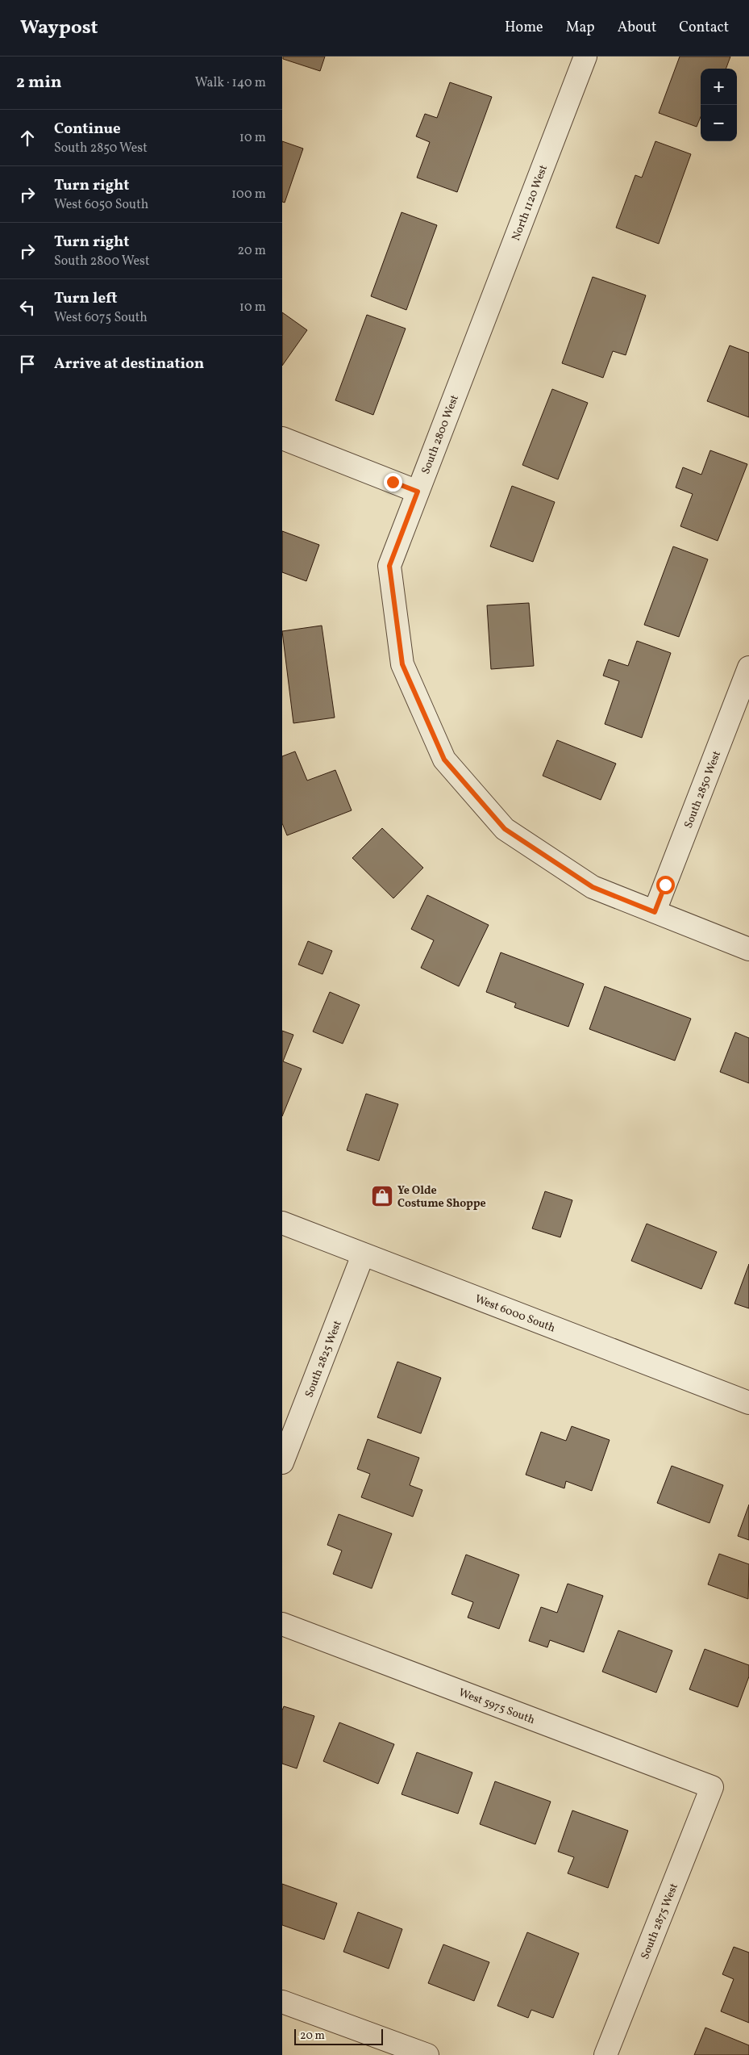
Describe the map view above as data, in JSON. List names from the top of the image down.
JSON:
{
  "streets": {
    "street": [
      "North 1120 West",
      "South 2800 West",
      "South 2850 West",
      "West 6000 South",
      "South 2825 West",
      "West 5975 South",
      "South 2875 West"
    ]
  },
  "crossings": [
    ["North 1120 West", "South 2800 West"],
    ["South 2800 West", "South 2850 West"],
    ["West 6000 South", "South 2825 West"],
    ["West 5975 South", "South 2875 West"]
  ],
  "places": {
    "shop": ["Ye Olde Costume Shoppe"]
  },
  "scale_bar": "20 m",
  "page": {
    "header": "Waypost",
    "nav": [
      "Home",
      "Map",
      "About",
      "Contact"
    ],
    "heading": ["2 min", "Walk · 140 m"],
    "map_buttons": ["+", "−"],
    "list": [
      ["Continue", "South 2850 West", "10 m"],
      ["Turn right", "West 6050 South", "100 m"],
      ["Turn right", "South 2800 West", "20 m"],
      ["Turn left", "West 6075 South", "10 m"],
      "Arrive at destination"
    ],
    "scale": "20 m"
  }
}
